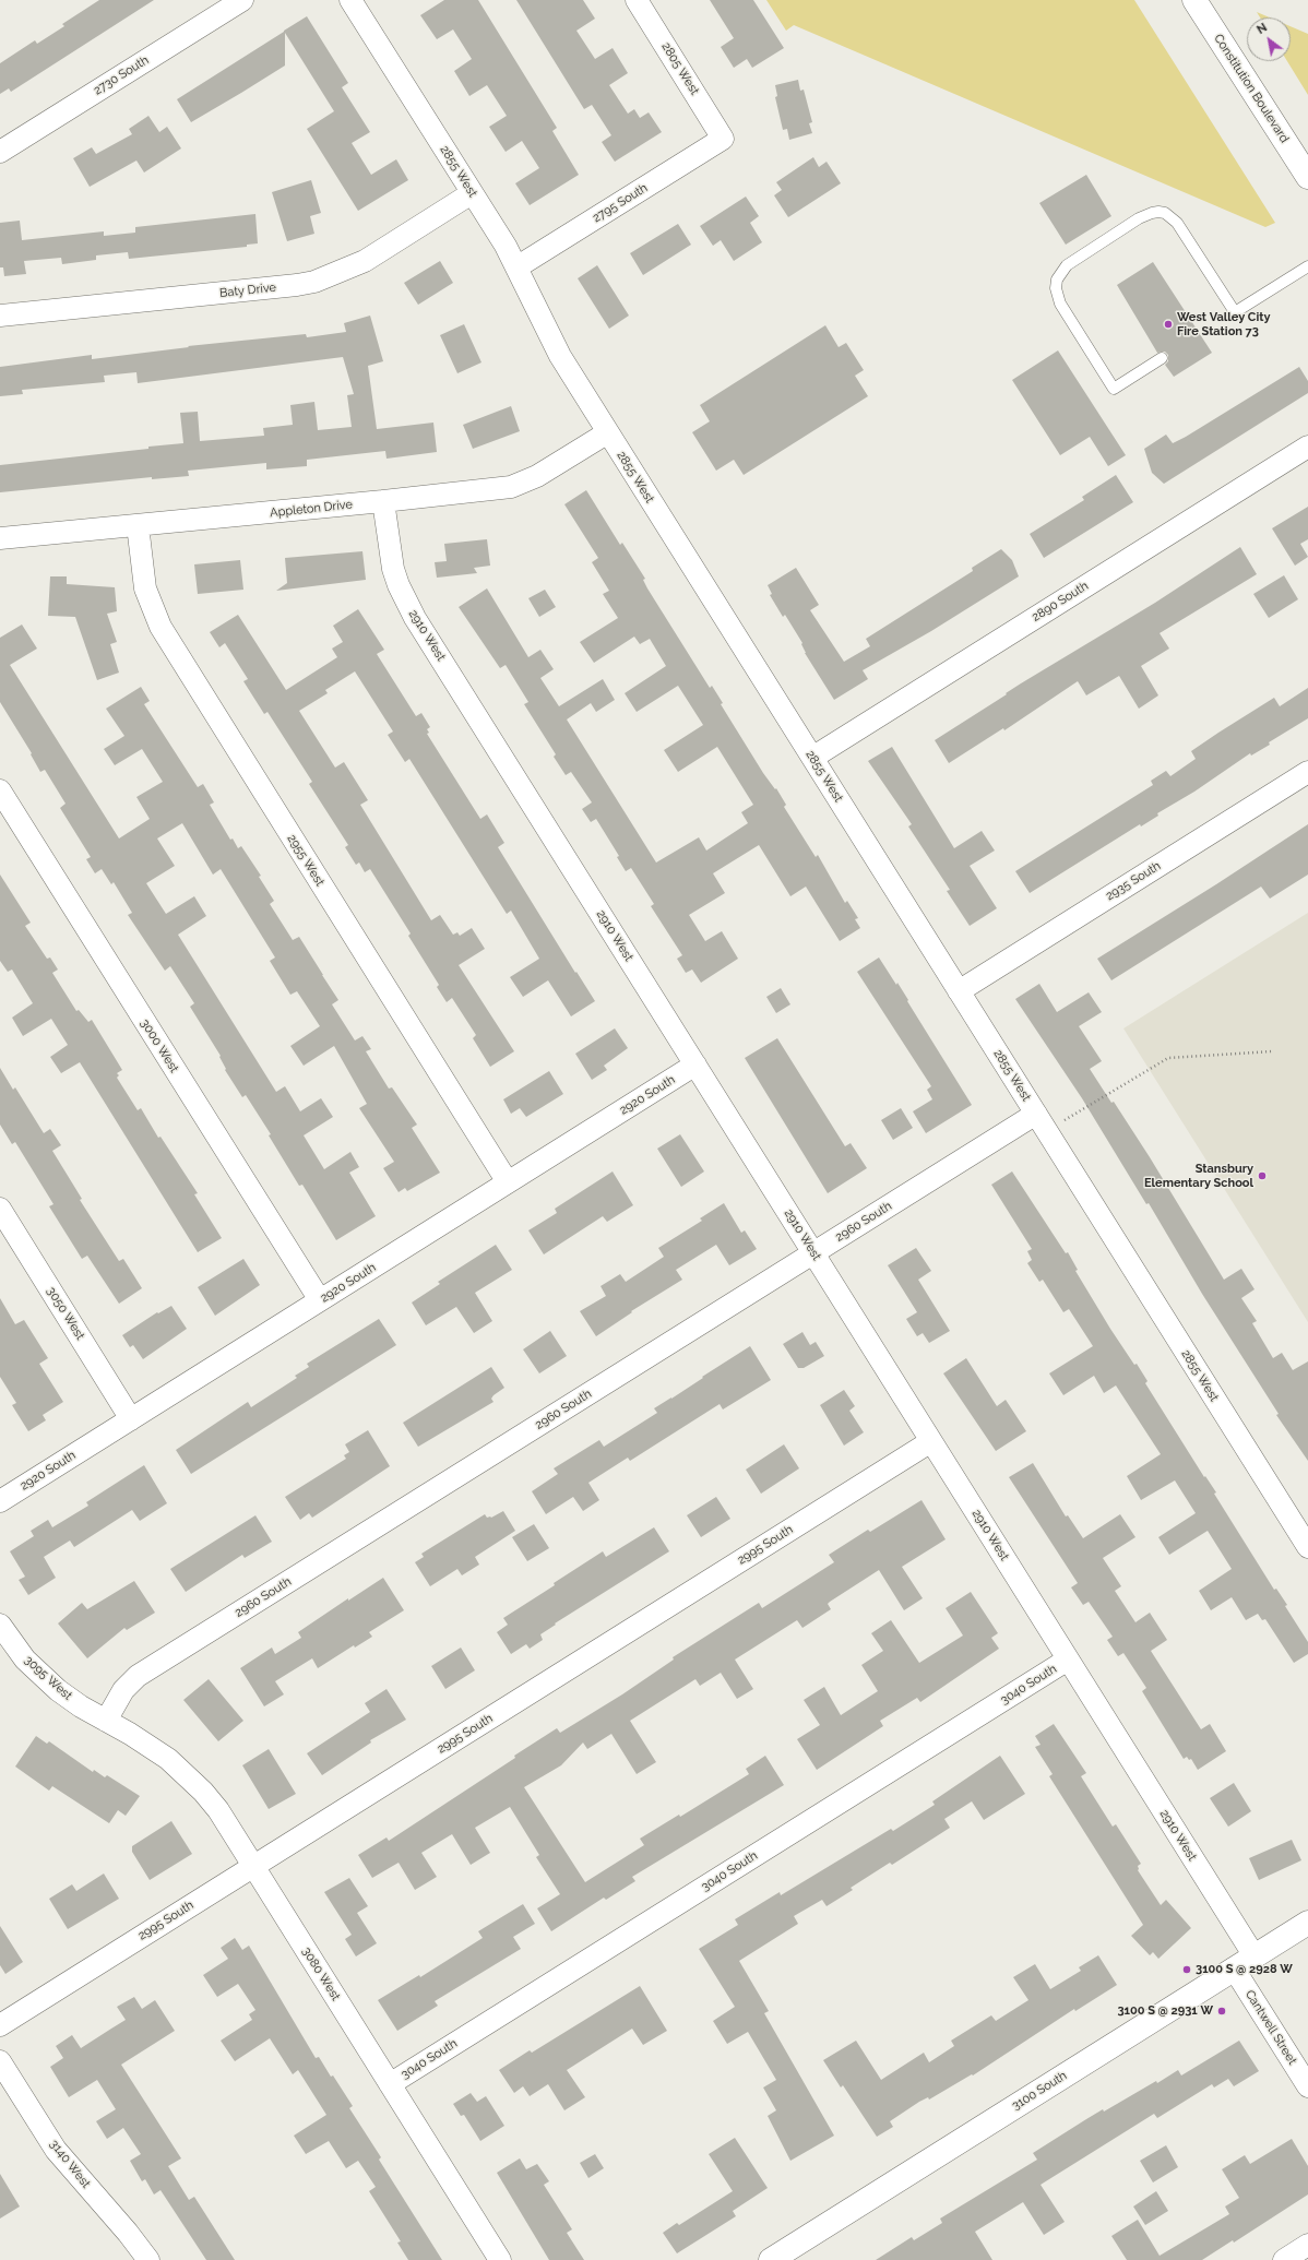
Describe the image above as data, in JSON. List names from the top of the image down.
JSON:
{
  "streets": {
    "main road": ["Constitution Boulevard", "3100 South"],
    "street": [
      "2805 West",
      "2730 South",
      "2855 West",
      "2795 South",
      "Baty Drive",
      "Appleton Drive",
      "2890 South",
      "2910 West",
      "2955 West",
      "2935 South",
      "3000 West",
      "2920 South",
      "2960 South",
      "3050 West",
      "2995 South",
      "3095 West",
      "3040 South",
      "3080 West",
      "Cantwell Street",
      "3140 West"
    ]
  },
  "crossings": [
    ["2805 West", "2795 South"],
    ["2855 West", "2795 South"],
    ["2855 West", "Baty Drive"],
    ["2855 West", "Appleton Drive"],
    ["2855 West", "2890 South"],
    ["2855 West", "2935 South"],
    ["2855 West", "2960 South"],
    ["Appleton Drive", "2910 West"],
    ["Appleton Drive", "2955 West"],
    ["2910 West", "2920 South"],
    ["2910 West", "2960 South"],
    ["2910 West", "2995 South"],
    ["2910 West", "3040 South"],
    ["2910 West", "3100 South"],
    ["2955 West", "2920 South"],
    ["3000 West", "2920 South"],
    ["2920 South", "3050 West"],
    ["2960 South", "3095 West"],
    ["2960 South", "3080 West"],
    ["2995 South", "3080 West"],
    ["3095 West", "3080 West"],
    ["3040 South", "3080 West"],
    ["Cantwell Street", "3100 South"]
  ],
  "places": [
    "West Valley City Fire Station 73",
    "Stansbury Elementary School",
    "3100 S @ 2928 W",
    "3100 S @ 2931 W"
  ],
  "north": "top left"
}
